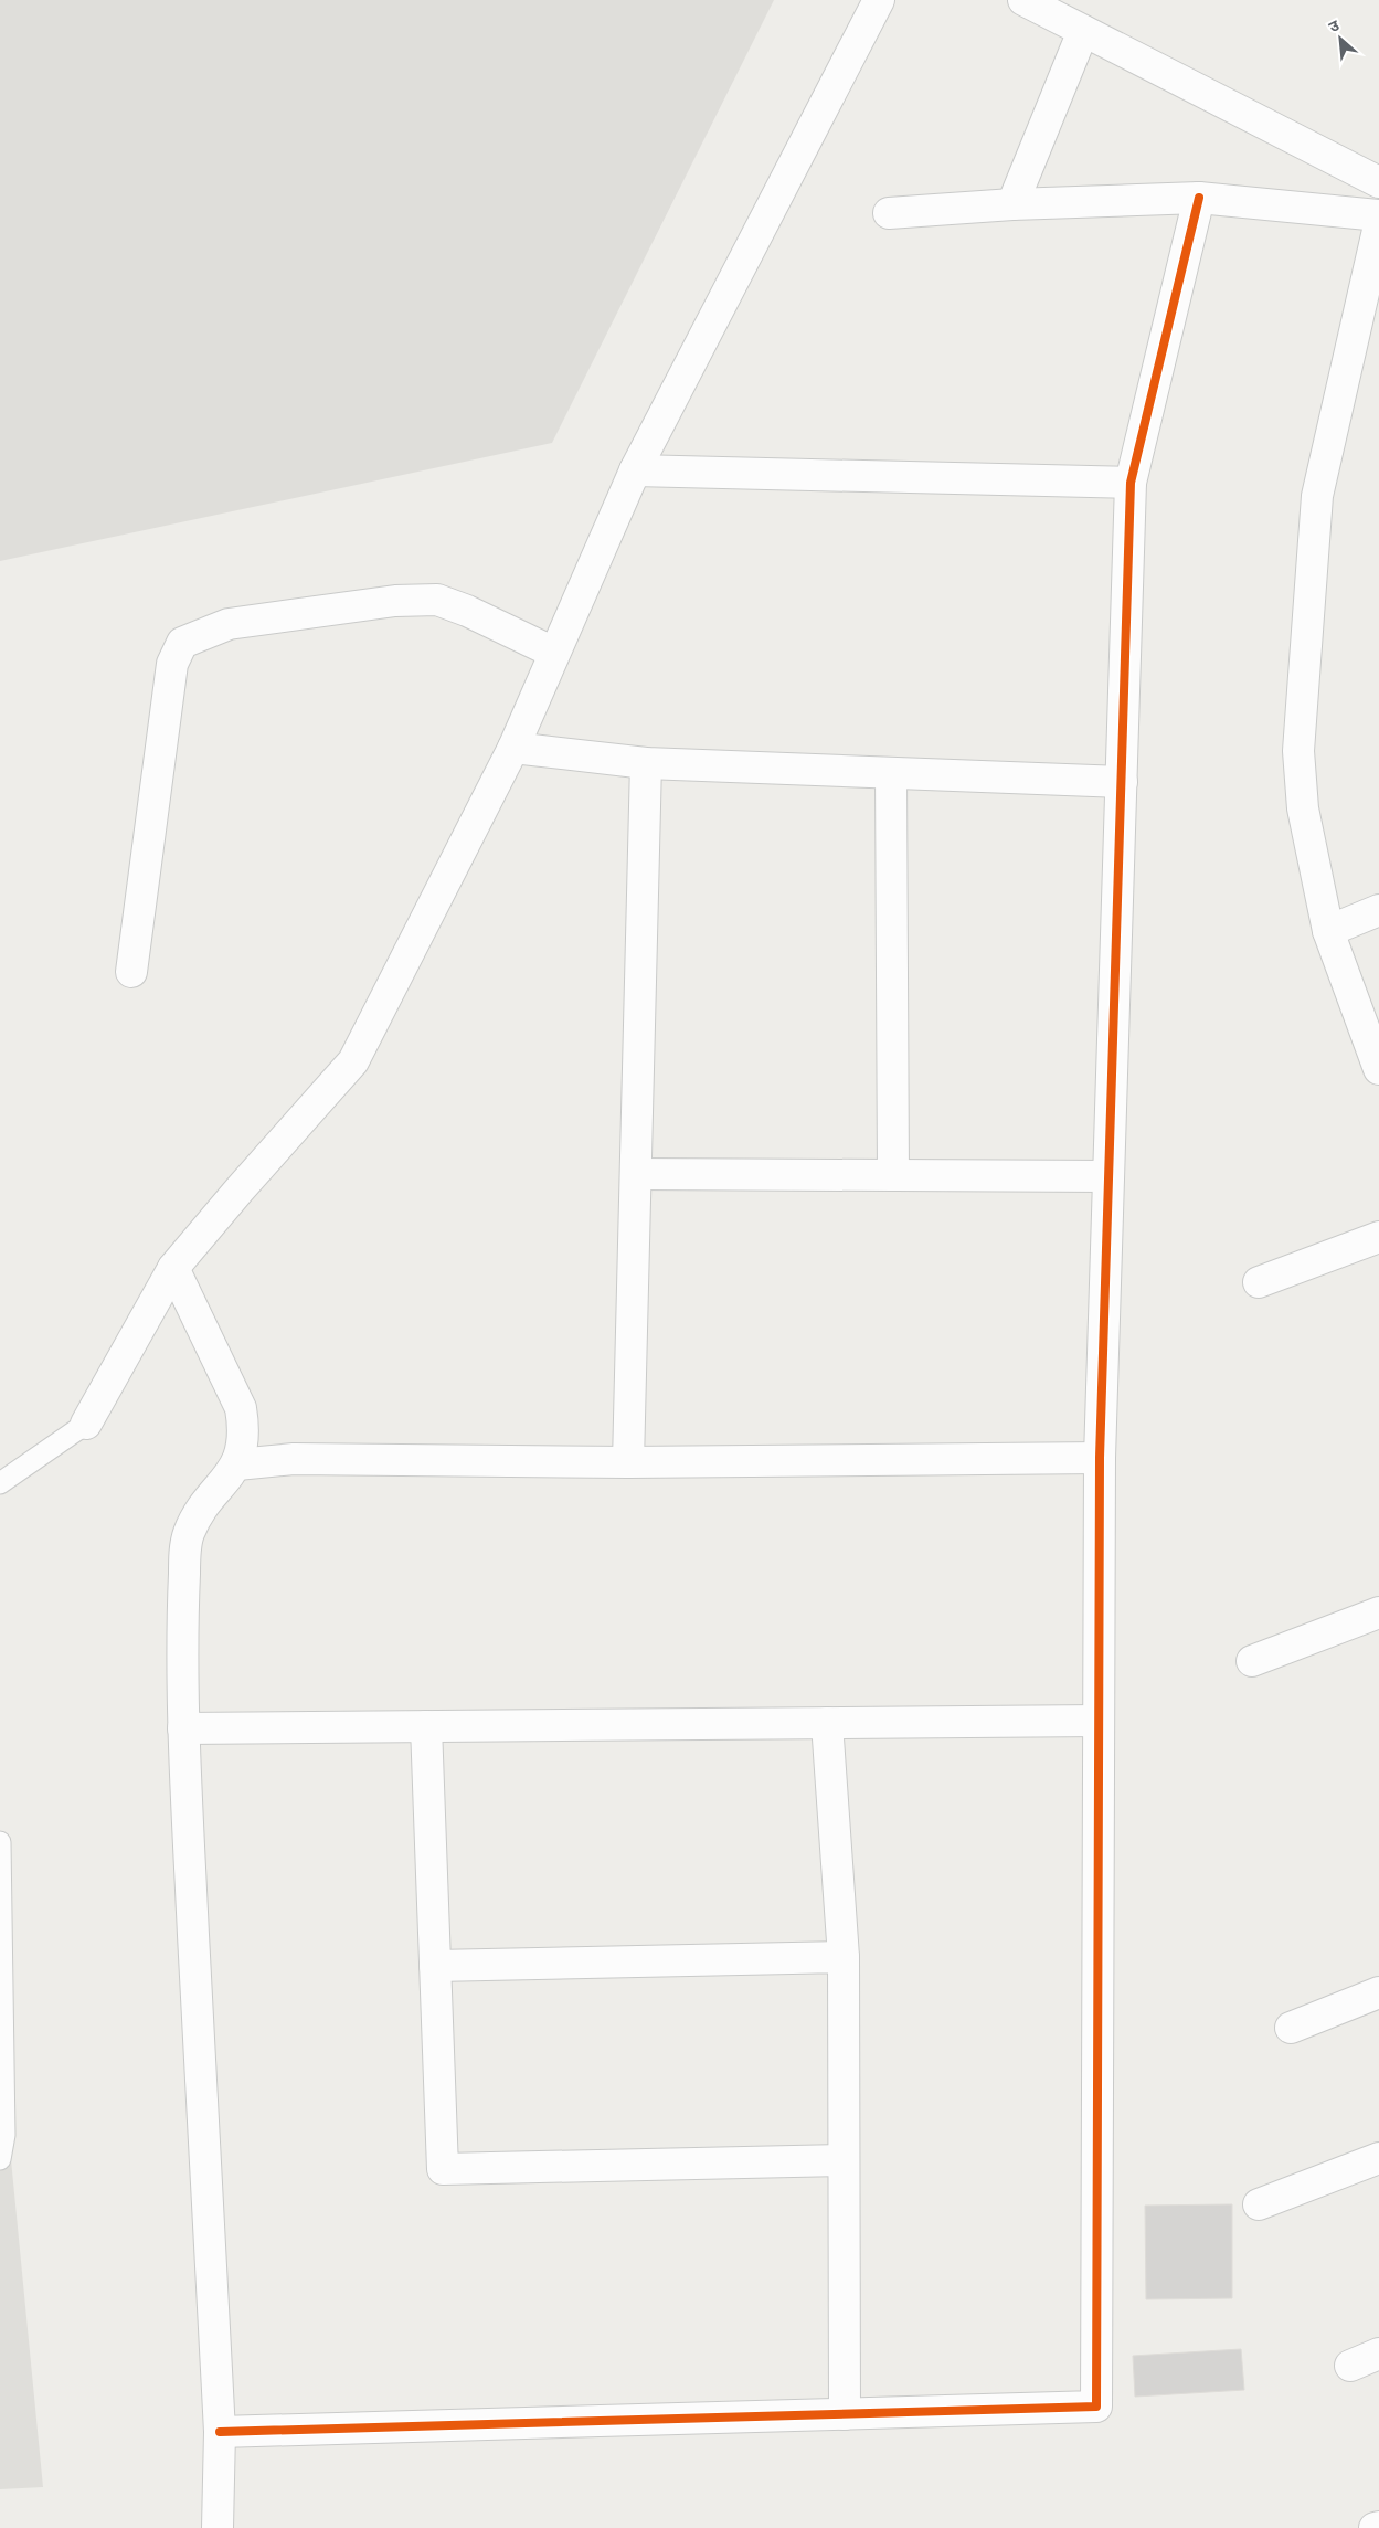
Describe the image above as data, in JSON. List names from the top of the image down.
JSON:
{
  "north": "top left"
}
